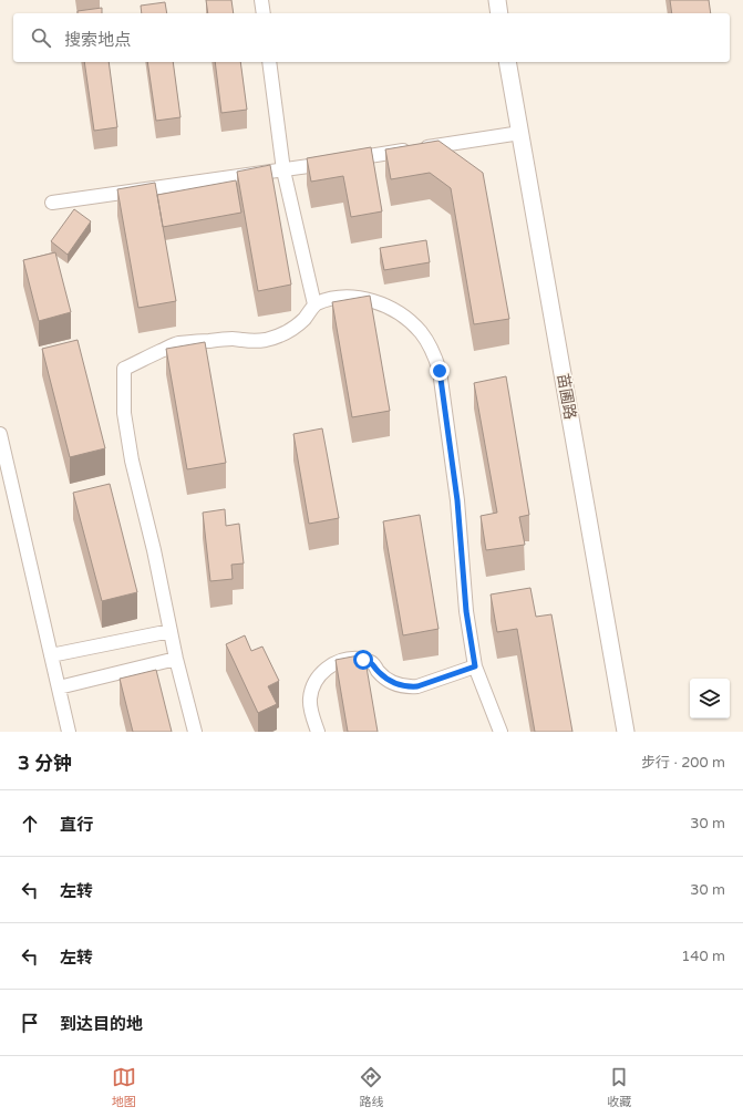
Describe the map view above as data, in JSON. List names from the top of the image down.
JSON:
{
  "streets": {
    "street": ["苗圃路"]
  },
  "page": {
    "search": "搜索地点",
    "heading": ["3 分钟", "步行 · 200 m"],
    "list": [
      ["直行", "30 m"],
      ["左转", "30 m"],
      ["左转", "140 m"],
      "到达目的地"
    ],
    "nav": ["地图", "路线", "收藏"]
  }
}
